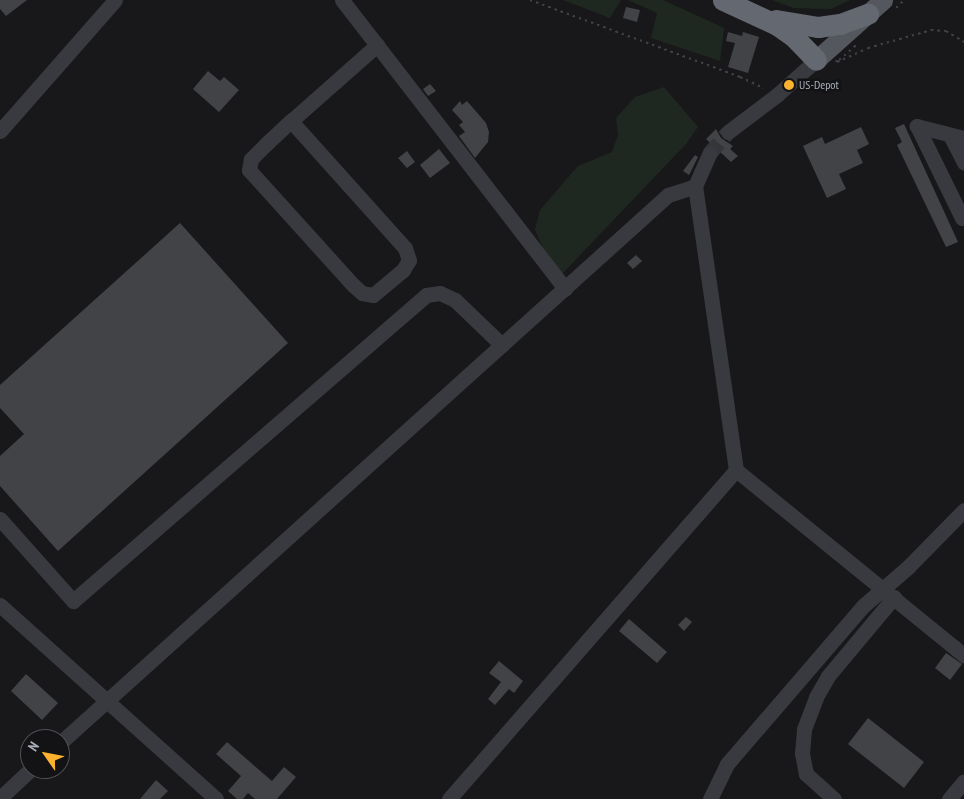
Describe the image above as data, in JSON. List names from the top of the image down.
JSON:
{
  "places": ["US-Depot"],
  "north": "top left"
}
